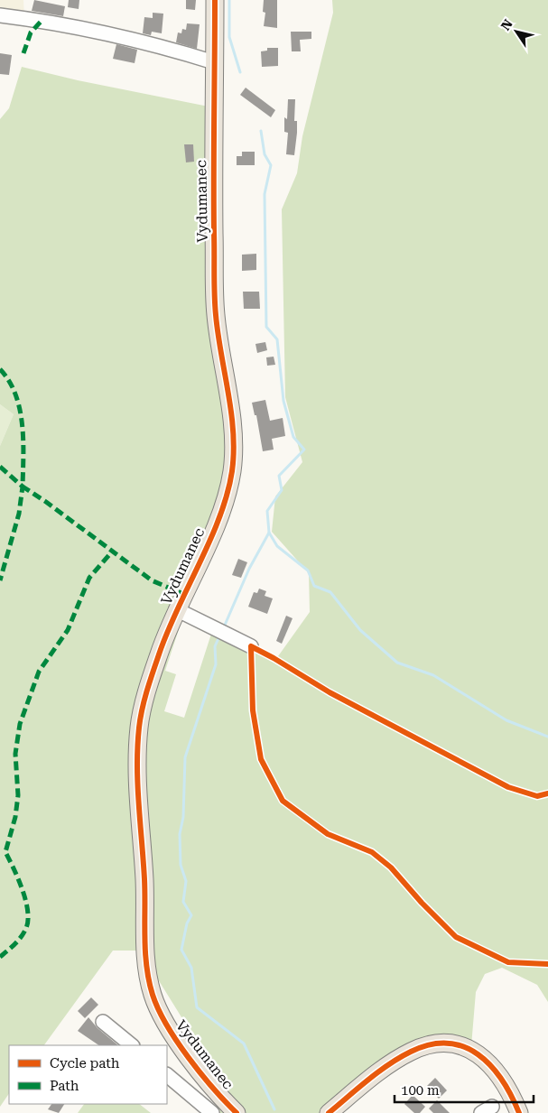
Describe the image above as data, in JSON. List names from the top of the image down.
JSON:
{
  "streets": {
    "main road": ["Vydumanec"]
  },
  "legend": ["Cycle path", "Path"],
  "scale_bar": "100 m",
  "north": "top left"
}
